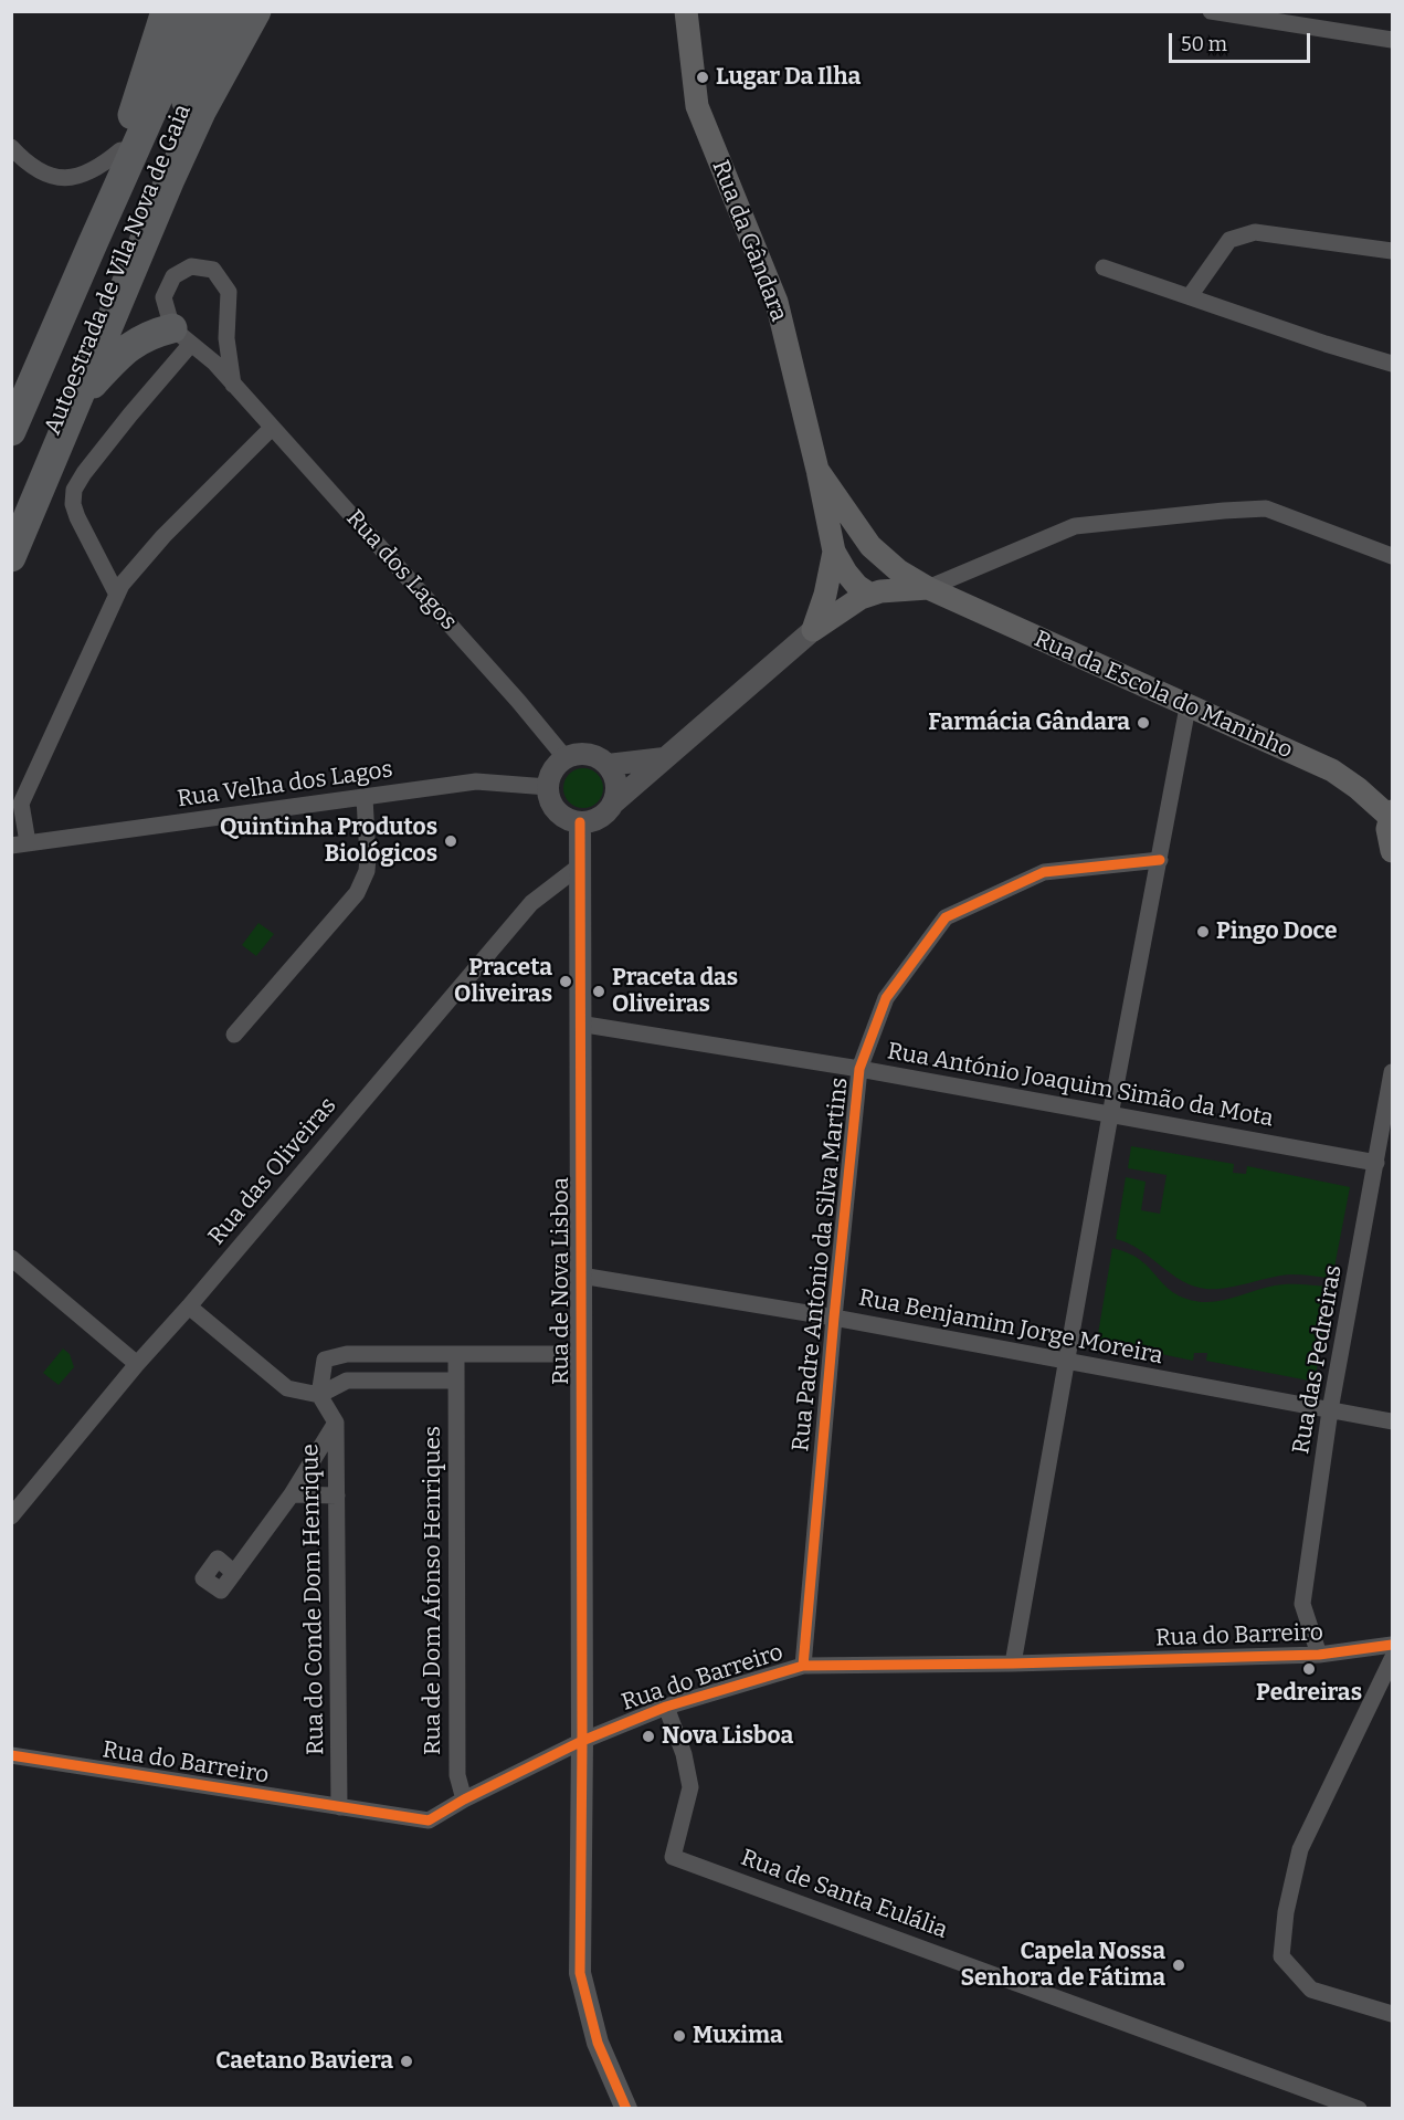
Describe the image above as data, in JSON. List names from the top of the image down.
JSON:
{
  "streets": {
    "highway": ["Autoestrada de Vila Nova de Gaia"],
    "main road": ["Rua da Gândara", "Rua da Escola do Maninho"],
    "street": [
      "Rua dos Lagos",
      "Rua Velha dos Lagos",
      "Rua António Joaquim Simão da Mota",
      "Rua das Oliveiras",
      "Rua Padre António da Silva Martins",
      "Rua de Nova Lisboa",
      "Rua Benjamim Jorge Moreira",
      "Rua das Pedreiras",
      "Rua de Dom Afonso Henriques",
      "Rua do Conde Dom Henrique",
      "Rua do Barreiro",
      "Rua de Santa Eulália"
    ]
  },
  "crossings": [
    ["Rua da Gândara", "Rua da Escola do Maninho"],
    ["Rua dos Lagos", "Rua Velha dos Lagos"],
    ["Rua dos Lagos", "Rua de Nova Lisboa"],
    ["Rua Velha dos Lagos", "Rua de Nova Lisboa"],
    ["Rua António Joaquim Simão da Mota", "Rua Padre António da Silva Martins"],
    ["Rua António Joaquim Simão da Mota", "Rua de Nova Lisboa"],
    ["Rua António Joaquim Simão da Mota", "Rua das Pedreiras"],
    ["Rua das Oliveiras", "Rua de Nova Lisboa"],
    ["Rua Padre António da Silva Martins", "Rua Benjamim Jorge Moreira"],
    ["Rua Padre António da Silva Martins", "Rua do Barreiro"],
    ["Rua de Nova Lisboa", "Rua Benjamim Jorge Moreira"],
    ["Rua de Nova Lisboa", "Rua do Barreiro"],
    ["Rua Benjamim Jorge Moreira", "Rua das Pedreiras"],
    ["Rua das Pedreiras", "Rua do Barreiro"],
    ["Rua de Dom Afonso Henriques", "Rua do Barreiro"],
    ["Rua do Conde Dom Henrique", "Rua do Barreiro"],
    ["Rua do Barreiro", "Rua de Santa Eulália"]
  ],
  "places": [
    "Lugar Da Ilha",
    "Farmácia Gândara",
    "Quintinha Produtos Biológicos",
    "Pingo Doce",
    "Praceta Oliveiras",
    "Praceta das Oliveiras",
    "Pedreiras",
    "Nova Lisboa",
    "Capela Nossa Senhora de Fátima",
    "Muxima",
    "Caetano Baviera"
  ],
  "scale_bar": "50 m"
}
